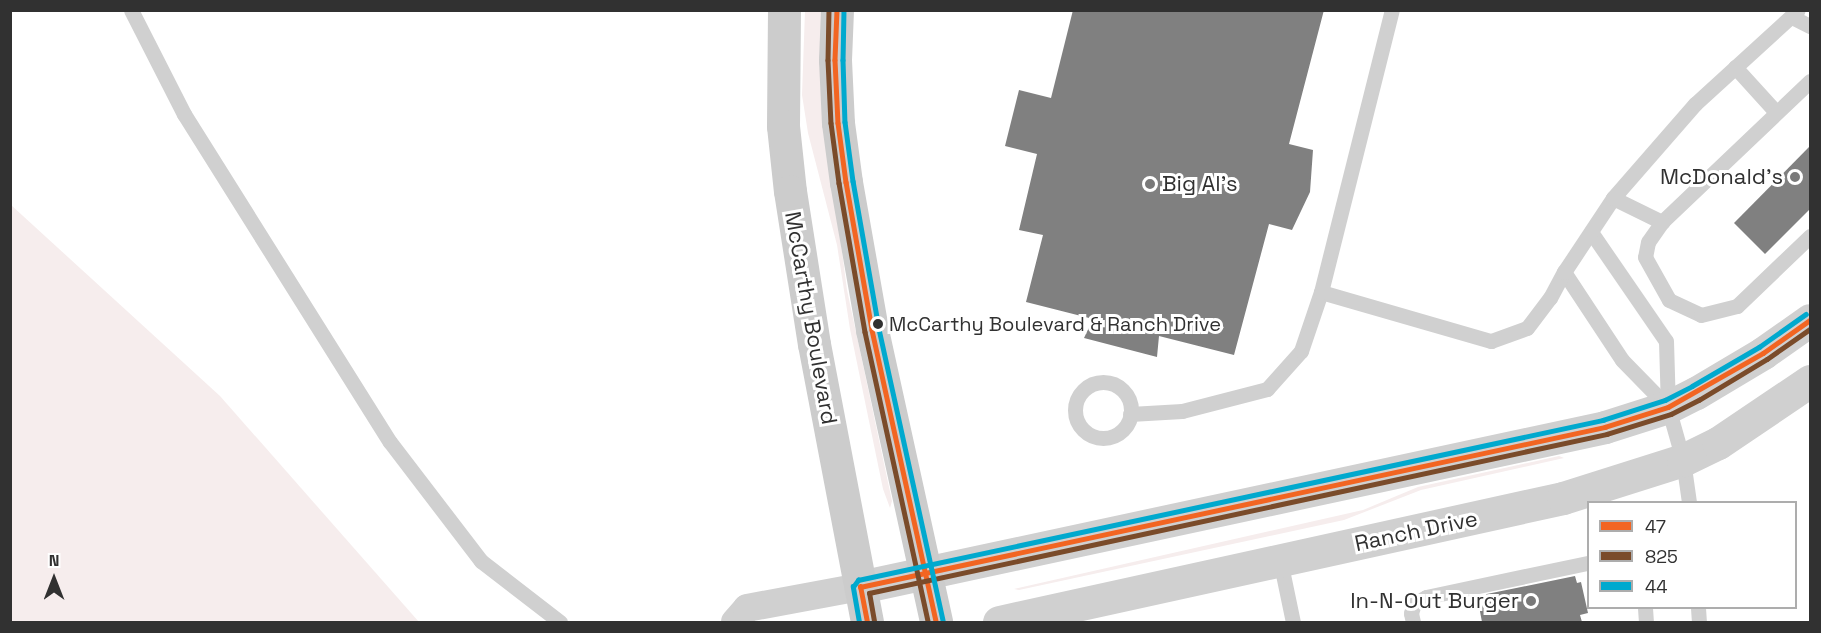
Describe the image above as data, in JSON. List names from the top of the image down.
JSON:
{
  "streets": {
    "main road": ["McCarthy Boulevard"],
    "street": ["Ranch Drive"]
  },
  "places": [
    "McDonald's",
    "Big Al's",
    "McCarthy Boulevard & Ranch Drive",
    "In-N-Out Burger"
  ],
  "lines": ["transit line 47", "transit line 825", "transit line 44"],
  "legend": ["47", "825", "44"],
  "north": "top"
}
